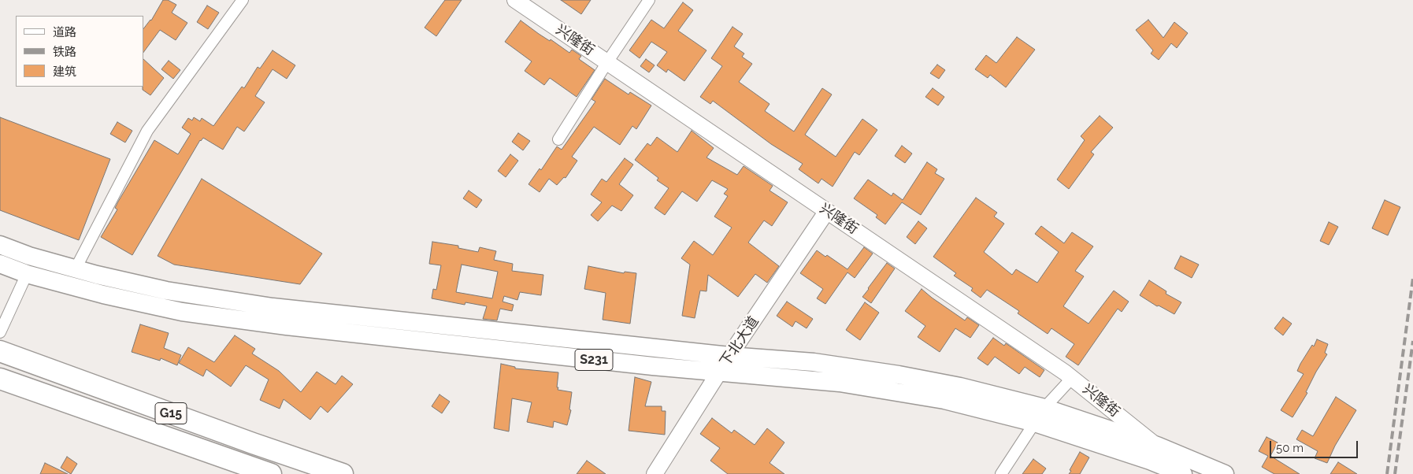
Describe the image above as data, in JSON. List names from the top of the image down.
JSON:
{
  "streets": {
    "highway": ["G15"],
    "main road": ["S231"],
    "street": ["兴隆街", "下北大道"]
  },
  "crossings": [
    ["兴隆街", "下北大道"],
    ["兴隆街", "S231"],
    ["下北大道", "S231"]
  ],
  "legend": ["道路", "铁路", "建筑"],
  "scale_bar": "50 m"
}
